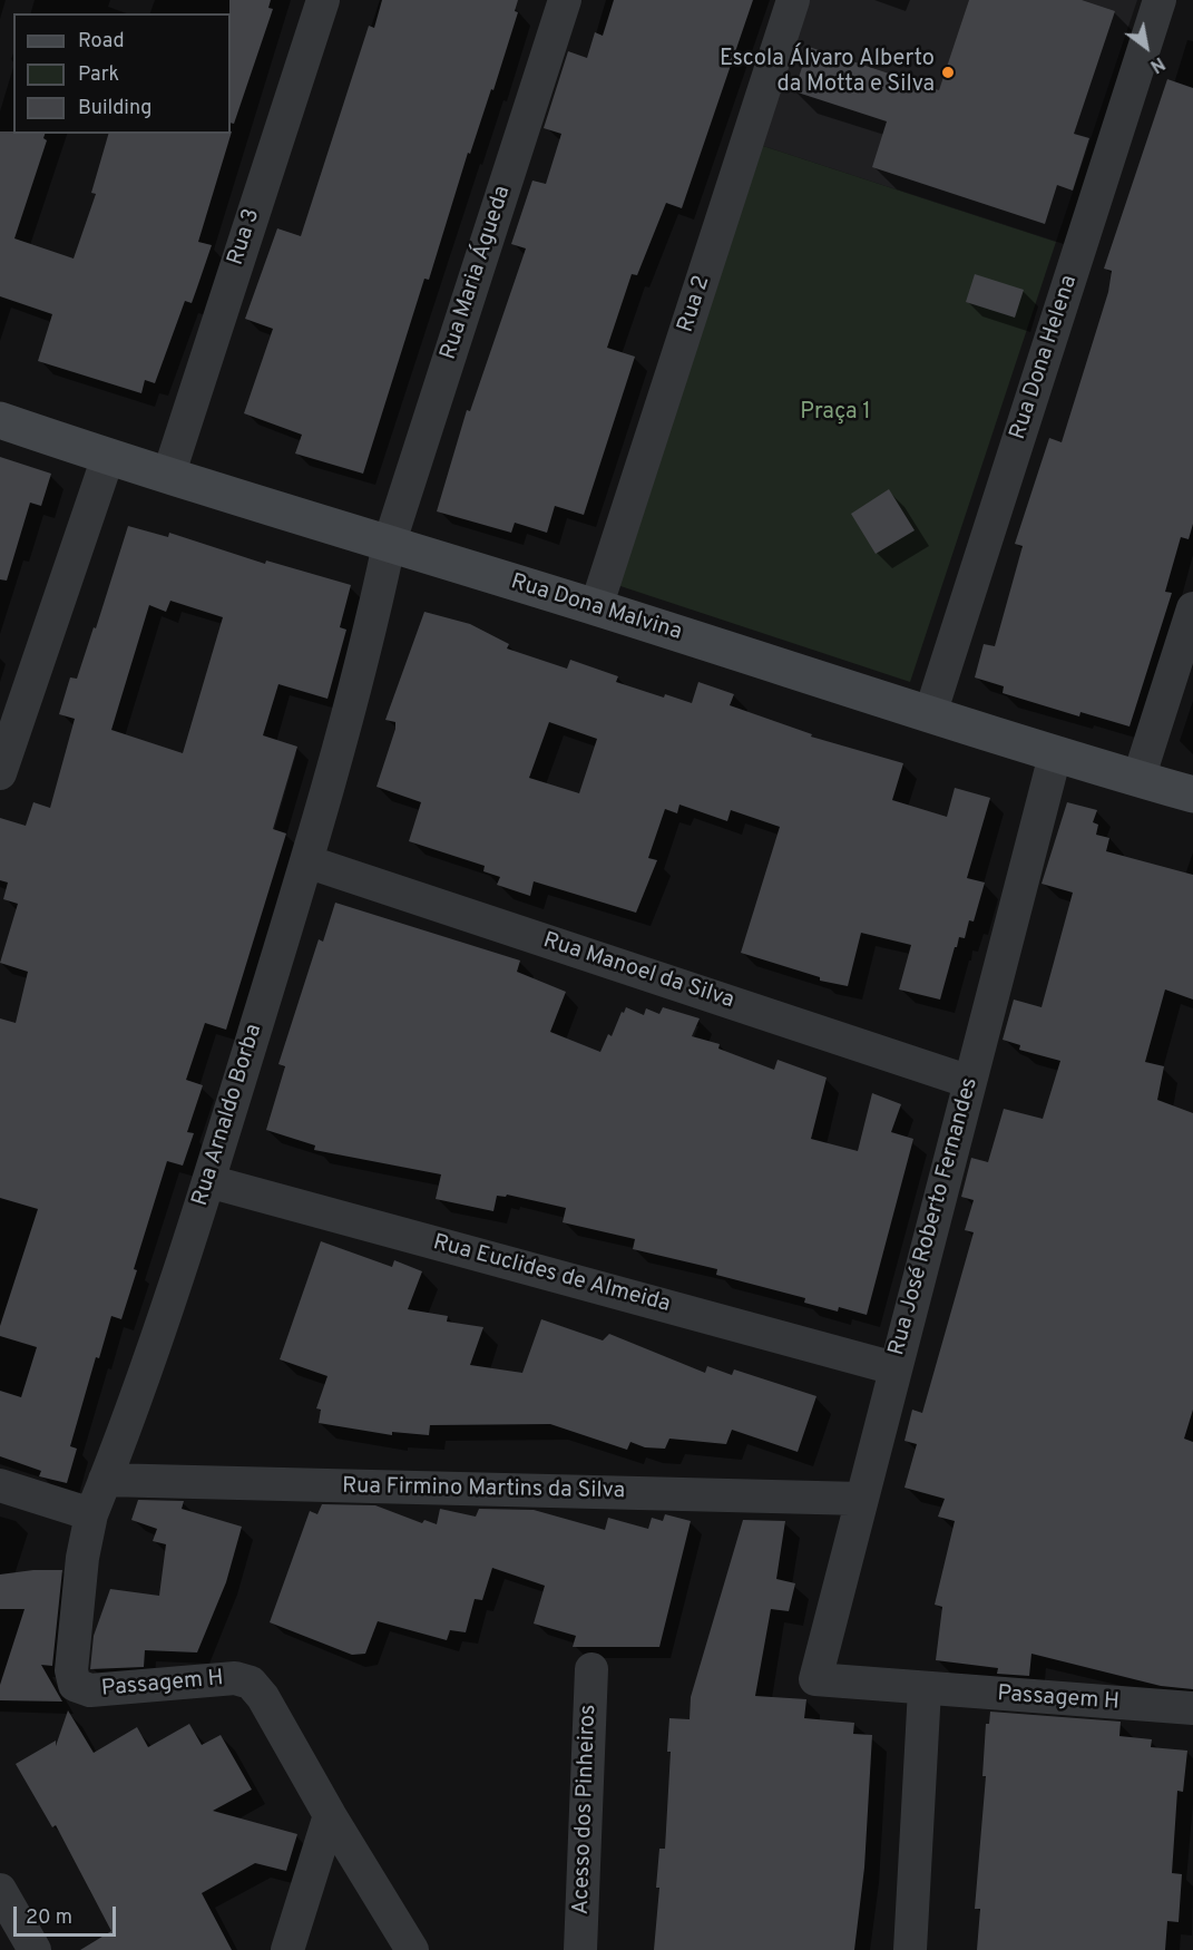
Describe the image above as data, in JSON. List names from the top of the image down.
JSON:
{
  "streets": {
    "street": [
      "Rua 3",
      "Rua Maria Águeda",
      "Rua 2",
      "Rua Dona Helena",
      "Rua Dona Malvina",
      "Rua Manoel da Silva",
      "Rua Arnaldo Borba",
      "Rua José Roberto Fernandes",
      "Rua Euclides de Almeida",
      "Rua Firmino Martins da Silva",
      "Passagem H",
      "Acesso dos Pinheiros"
    ]
  },
  "crossings": [
    ["Rua 3", "Rua Dona Malvina"],
    ["Rua Maria Águeda", "Rua Dona Malvina"],
    ["Rua Maria Águeda", "Rua Arnaldo Borba"],
    ["Rua 2", "Rua Dona Malvina"],
    ["Rua Dona Helena", "Rua Dona Malvina"],
    ["Rua Dona Malvina", "Rua Arnaldo Borba"],
    ["Rua Dona Malvina", "Rua José Roberto Fernandes"],
    ["Rua Manoel da Silva", "Rua Arnaldo Borba"],
    ["Rua Manoel da Silva", "Rua José Roberto Fernandes"],
    ["Rua Arnaldo Borba", "Rua Euclides de Almeida"],
    ["Rua Arnaldo Borba", "Rua Firmino Martins da Silva"],
    ["Rua Arnaldo Borba", "Passagem H"],
    ["Rua José Roberto Fernandes", "Rua Euclides de Almeida"],
    ["Rua José Roberto Fernandes", "Rua Firmino Martins da Silva"],
    ["Rua José Roberto Fernandes", "Passagem H"]
  ],
  "parks": ["Praça 1"],
  "places": ["Escola Álvaro Alberto da Motta e Silva"],
  "legend": ["Road", "Park", "Building"],
  "scale_bar": "20 m",
  "north": "bottom right"
}
